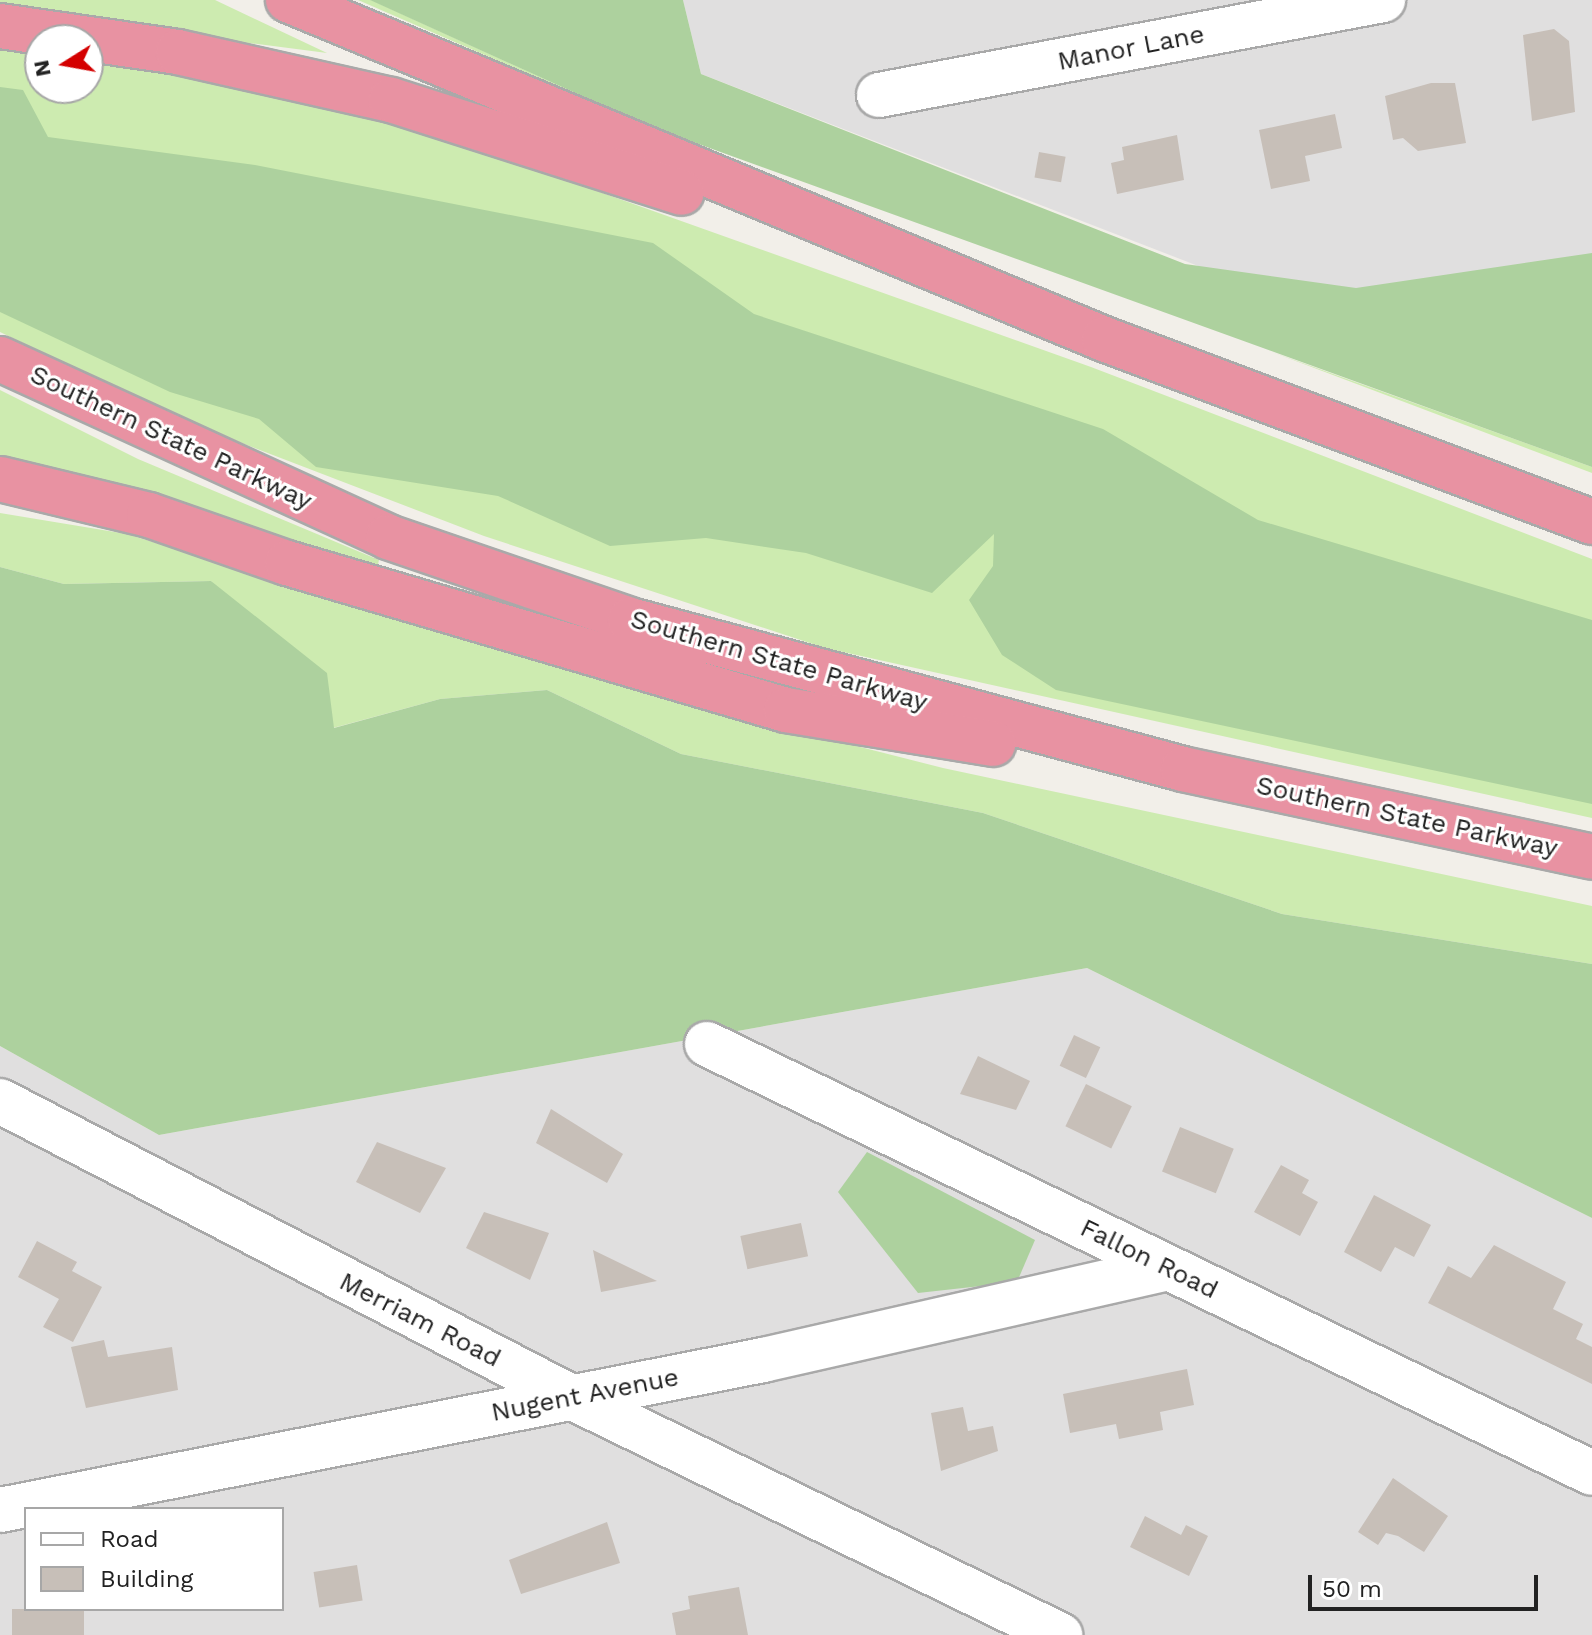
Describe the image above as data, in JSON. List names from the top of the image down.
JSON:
{
  "streets": {
    "highway": ["Southern State Parkway"],
    "street": [
      "Manor Lane",
      "Fallon Road",
      "Merriam Road",
      "Nugent Avenue"
    ]
  },
  "crossings": [
    ["Fallon Road", "Nugent Avenue"],
    ["Merriam Road", "Nugent Avenue"]
  ],
  "legend": ["Road", "Building"],
  "scale_bar": "50 m",
  "north": "left"
}
